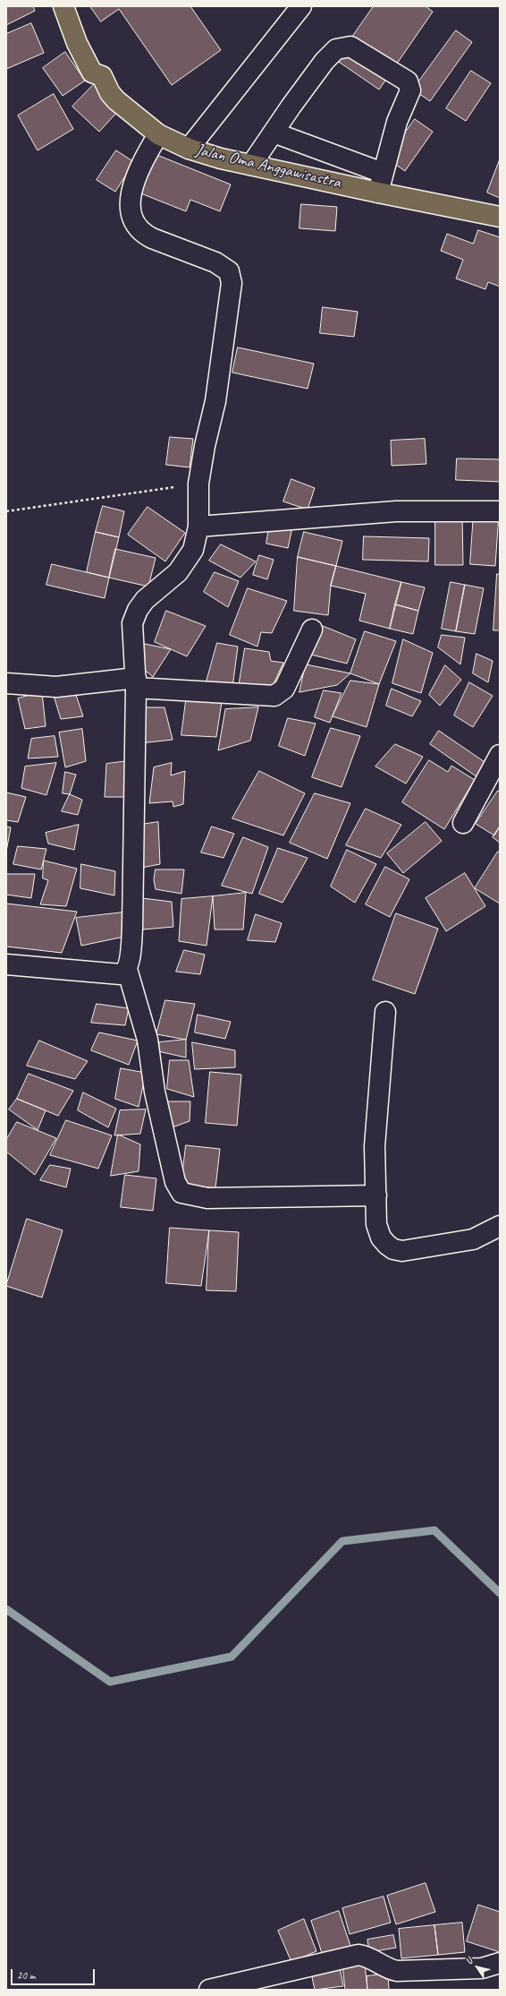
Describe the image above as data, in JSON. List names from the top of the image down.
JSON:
{
  "streets": {
    "main road": ["Jalan Oma Anggawisastra"]
  },
  "scale_bar": "20 m",
  "north": "top left"
}
